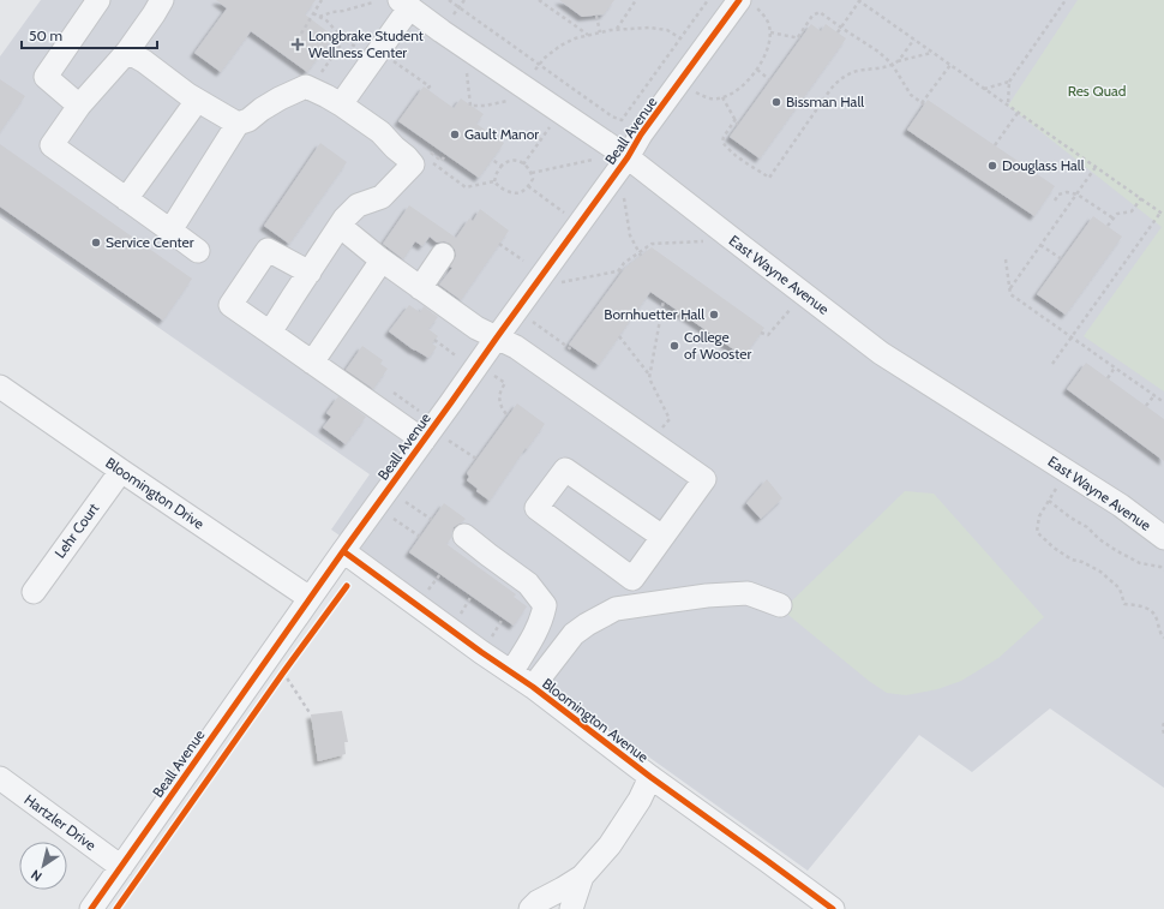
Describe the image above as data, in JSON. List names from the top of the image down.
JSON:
{
  "streets": {
    "street": [
      "Beall Avenue",
      "East Wayne Avenue",
      "Bloomington Drive",
      "Lehr Court",
      "Bloomington Avenue",
      "Hartzler Drive"
    ]
  },
  "crossings": [
    ["Beall Avenue", "East Wayne Avenue"],
    ["Beall Avenue", "Bloomington Drive"],
    ["Beall Avenue", "Bloomington Avenue"],
    ["Beall Avenue", "Hartzler Drive"],
    ["Bloomington Drive", "Lehr Court"]
  ],
  "parks": ["Res Quad"],
  "places": {
    "health": ["Longbrake Student Wellness Center"],
    "other": [
      "Bissman Hall",
      "Gault Manor",
      "Douglass Hall",
      "Service Center",
      "Bornhuetter Hall",
      "College of Wooster"
    ]
  },
  "scale_bar": "50 m",
  "north": "bottom left"
}
